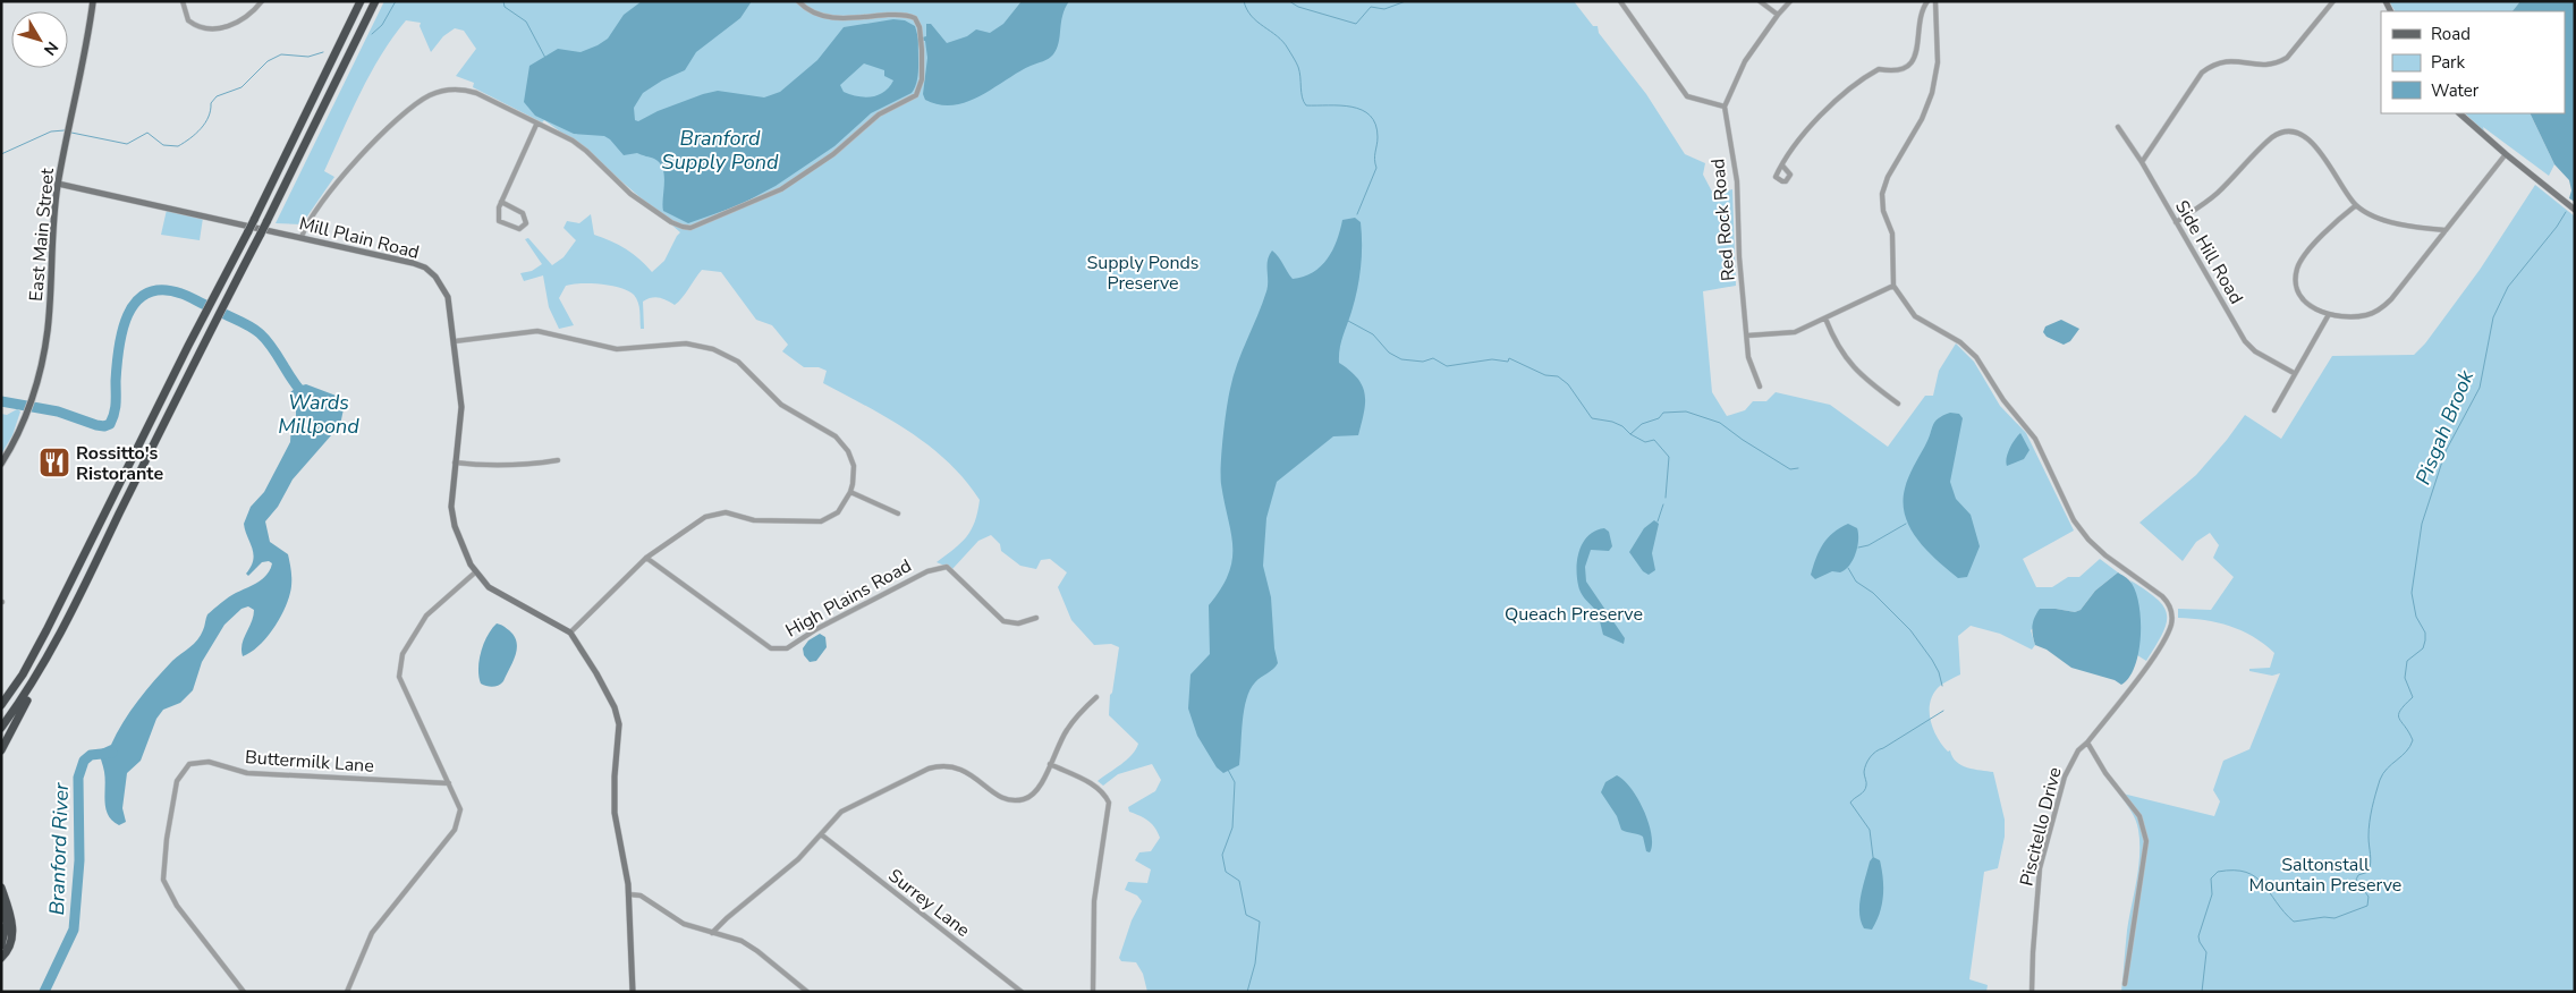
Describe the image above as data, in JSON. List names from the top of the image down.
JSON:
{
  "streets": {
    "main road": ["East Main Street"],
    "street": [
      "Red Rock Road",
      "Mill Plain Road",
      "Side Hill Road",
      "High Plains Road",
      "Buttermilk Lane",
      "Piscitello Drive",
      "Surrey Lane"
    ]
  },
  "crossings": [
    ["East Main Street", "Mill Plain Road"]
  ],
  "water": [
    "Branford Supply Pond",
    "Wards Millpond",
    "Pisgah Brook",
    "Branford River"
  ],
  "parks": ["Supply Ponds Preserve", "Queach Preserve", "Saltonstall Mountain Preserve"],
  "places": {
    "restaurant": ["Rossitto's Ristorante"]
  },
  "legend": ["Road", "Park", "Water"],
  "north": "bottom right"
}
